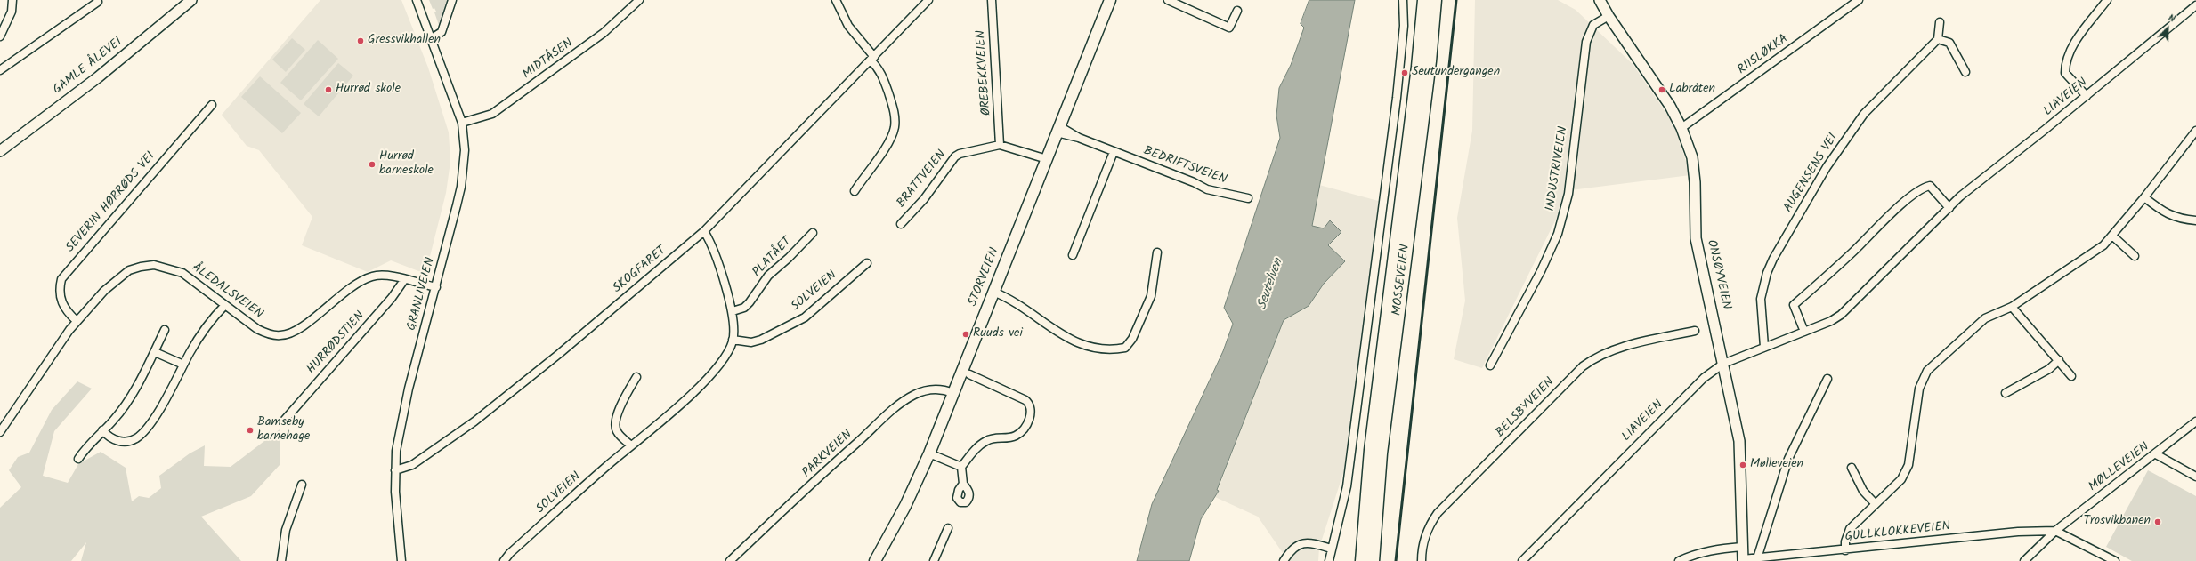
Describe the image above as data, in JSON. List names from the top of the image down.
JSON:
{
  "streets": {
    "highway": ["MOSSEVEIEN"],
    "main road": ["STORVEIEN"],
    "street": [
      "RIISLØKKA",
      "MIDTÅSEN",
      "GAMLE ÅLEVEI",
      "ØREBEKKVEIEN",
      "LIAVEIEN",
      "BEDRIFTSVEIEN",
      "INDUSTRIVEIEN",
      "AUGENSENS VEI",
      "BRATTVEIEN",
      "SEVERIN HØRRØDS VEI",
      "PLATÅET",
      "SKOGFARET",
      "ONSØYVEIEN",
      "ÅLEDALSVEIEN",
      "SOLVEIEN",
      "GRANLIVEIEN",
      "HURRØDSTIEN",
      "BELSBYVEIEN",
      "PARKVEIEN",
      "MØLLEVEIEN",
      "GULLKLOKKEVEIEN"
    ]
  },
  "crossings": [
    ["RIISLØKKA", "ONSØYVEIEN"],
    ["MIDTÅSEN", "GRANLIVEIEN"],
    ["ØREBEKKVEIEN", "BRATTVEIEN"],
    ["LIAVEIEN", "AUGENSENS VEI"],
    ["LIAVEIEN", "ONSØYVEIEN"],
    ["BEDRIFTSVEIEN", "STORVEIEN"],
    ["INDUSTRIVEIEN", "ONSØYVEIEN"],
    ["BRATTVEIEN", "STORVEIEN"],
    ["SEVERIN HØRRØDS VEI", "ÅLEDALSVEIEN"],
    ["PLATÅET", "SOLVEIEN"],
    ["SKOGFARET", "SOLVEIEN"],
    ["SKOGFARET", "GRANLIVEIEN"],
    ["ONSØYVEIEN", "GULLKLOKKEVEIEN"],
    ["STORVEIEN", "PARKVEIEN"],
    ["ÅLEDALSVEIEN", "GRANLIVEIEN"],
    ["ÅLEDALSVEIEN", "HURRØDSTIEN"],
    ["MØLLEVEIEN", "GULLKLOKKEVEIEN"]
  ],
  "water": ["Seutelven"],
  "places": [
    "Gressvikhallen",
    "Seutundergangen",
    "Hurrød skole",
    "Labråten",
    "Hurrød barneskole",
    "Ruuds vei",
    "Bamseby barnehage",
    "Mølleveien",
    "Trosvikbanen"
  ],
  "north": "top right"
}
